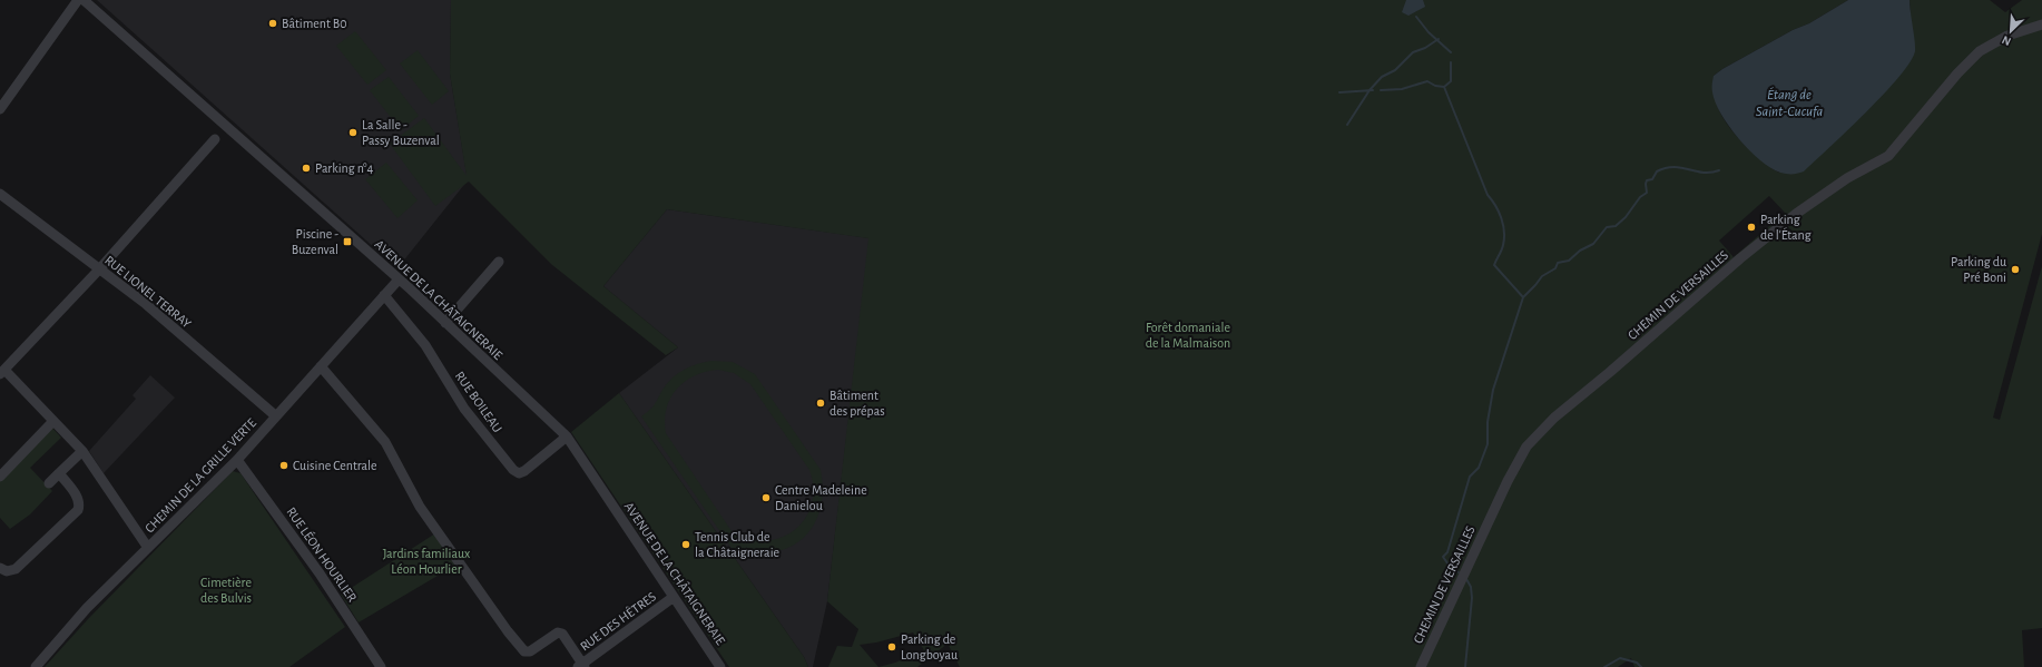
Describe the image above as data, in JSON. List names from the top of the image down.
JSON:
{
  "streets": {
    "street": [
      "RUE LIONEL TERRAY",
      "CHEMIN DE VERSAILLES",
      "AVENUE DE LA CHÂTAIGNERAIE",
      "RUE BOILEAU",
      "CHEMIN DE LA GRILLE VERTE",
      "RUE LÉON HOURLIER",
      "RUE DES HÊTRES"
    ]
  },
  "crossings": [
    ["RUE LIONEL TERRAY", "CHEMIN DE LA GRILLE VERTE"],
    ["AVENUE DE LA CHÂTAIGNERAIE", "RUE BOILEAU"],
    ["AVENUE DE LA CHÂTAIGNERAIE", "CHEMIN DE LA GRILLE VERTE"],
    ["AVENUE DE LA CHÂTAIGNERAIE", "RUE DES HÊTRES"],
    ["RUE BOILEAU", "CHEMIN DE LA GRILLE VERTE"],
    ["CHEMIN DE LA GRILLE VERTE", "RUE LÉON HOURLIER"]
  ],
  "water": ["Étang de Saint-Cucufa"],
  "parks": ["Forêt domaniale de la Malmaison", "Jardins familiaux Léon Hourlier", "Cimetière des Bulvis"],
  "places": {
    "other": [
      "Bâtiment B0",
      "La Salle - Passy Buzenval",
      "Parking n°4",
      "Parking de l'Étang",
      "Parking du Pré Boni",
      "Bâtiment des prépas",
      "Cuisine Centrale",
      "Centre Madeleine Danielou",
      "Tennis Club de la Châtaigneraie",
      "Parking de Longboyau"
    ],
    "transit": ["Piscine - Buzenval"]
  },
  "north": "bottom left"
}
